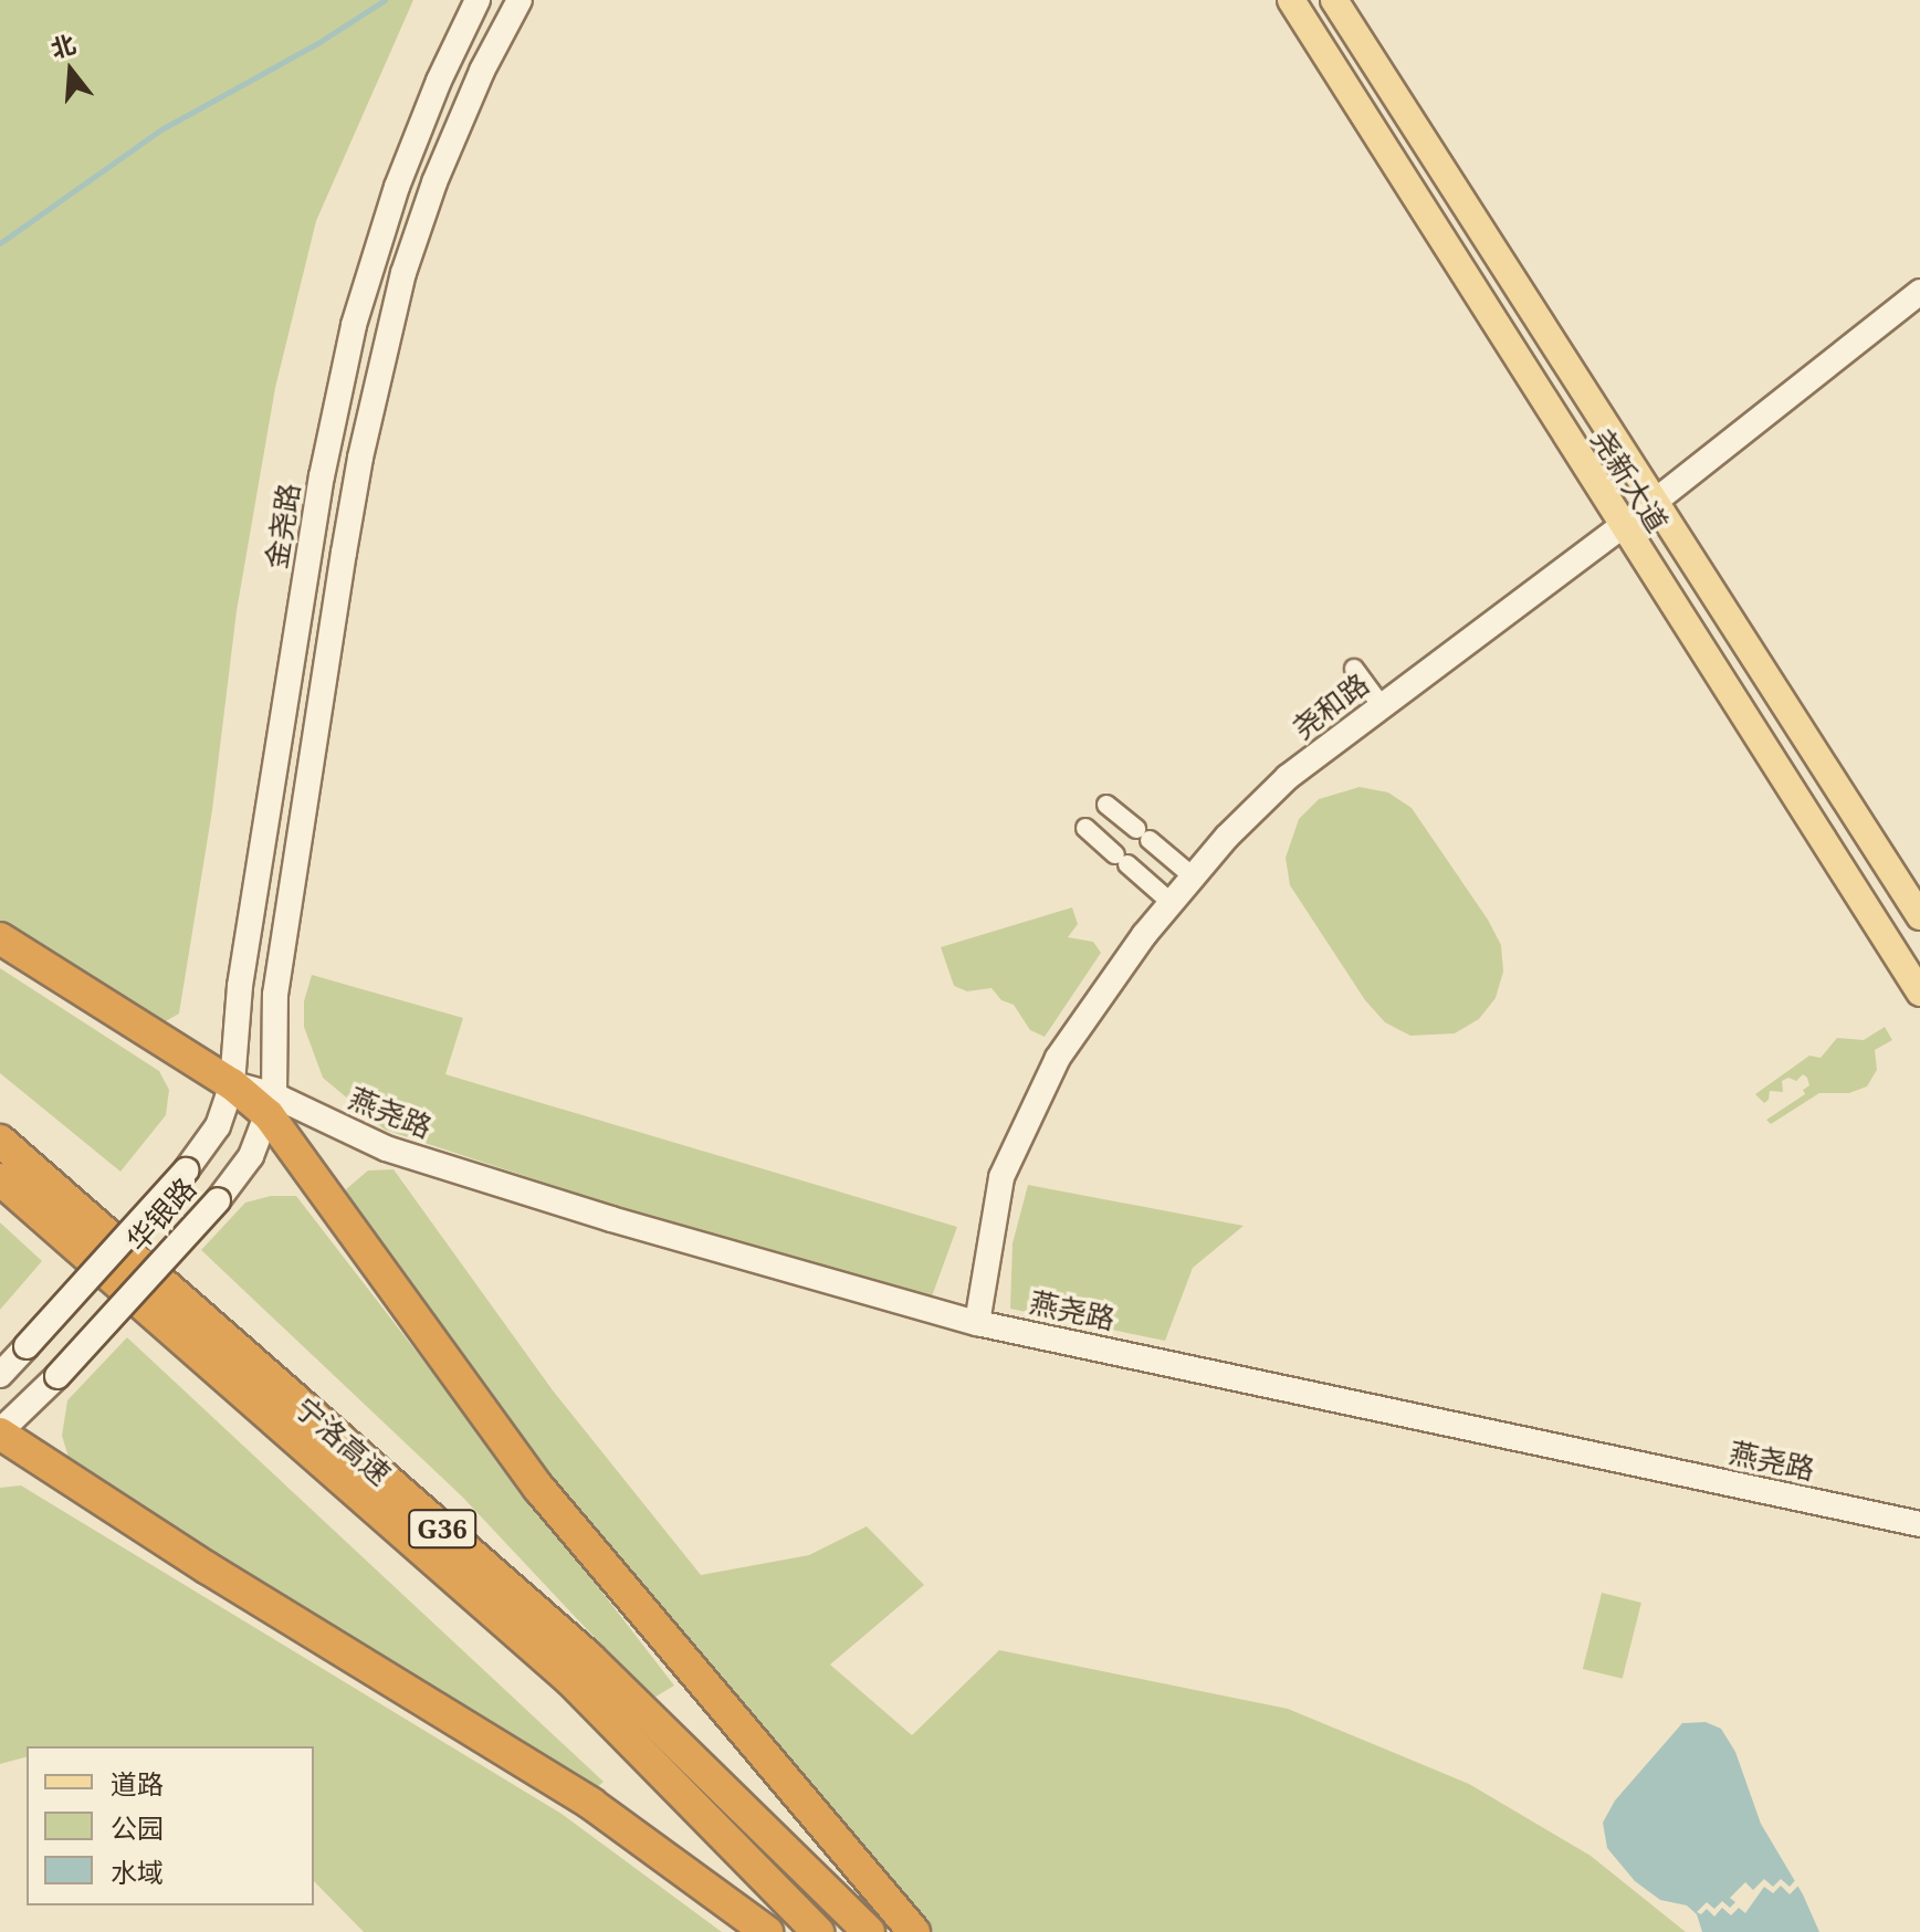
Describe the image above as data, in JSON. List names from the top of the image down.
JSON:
{
  "streets": {
    "highway": ["宁洛高速", "G36"],
    "main road": [
      "尧新大道",
      "金尧路",
      "尧和路",
      "燕尧路",
      "华银路"
    ]
  },
  "crossings": [
    ["尧新大道", "尧和路"],
    ["金尧路", "华银路"],
    ["尧和路", "燕尧路"],
    ["燕尧路", "华银路"]
  ],
  "legend": ["道路", "公园", "水域"],
  "north": "top"
}
